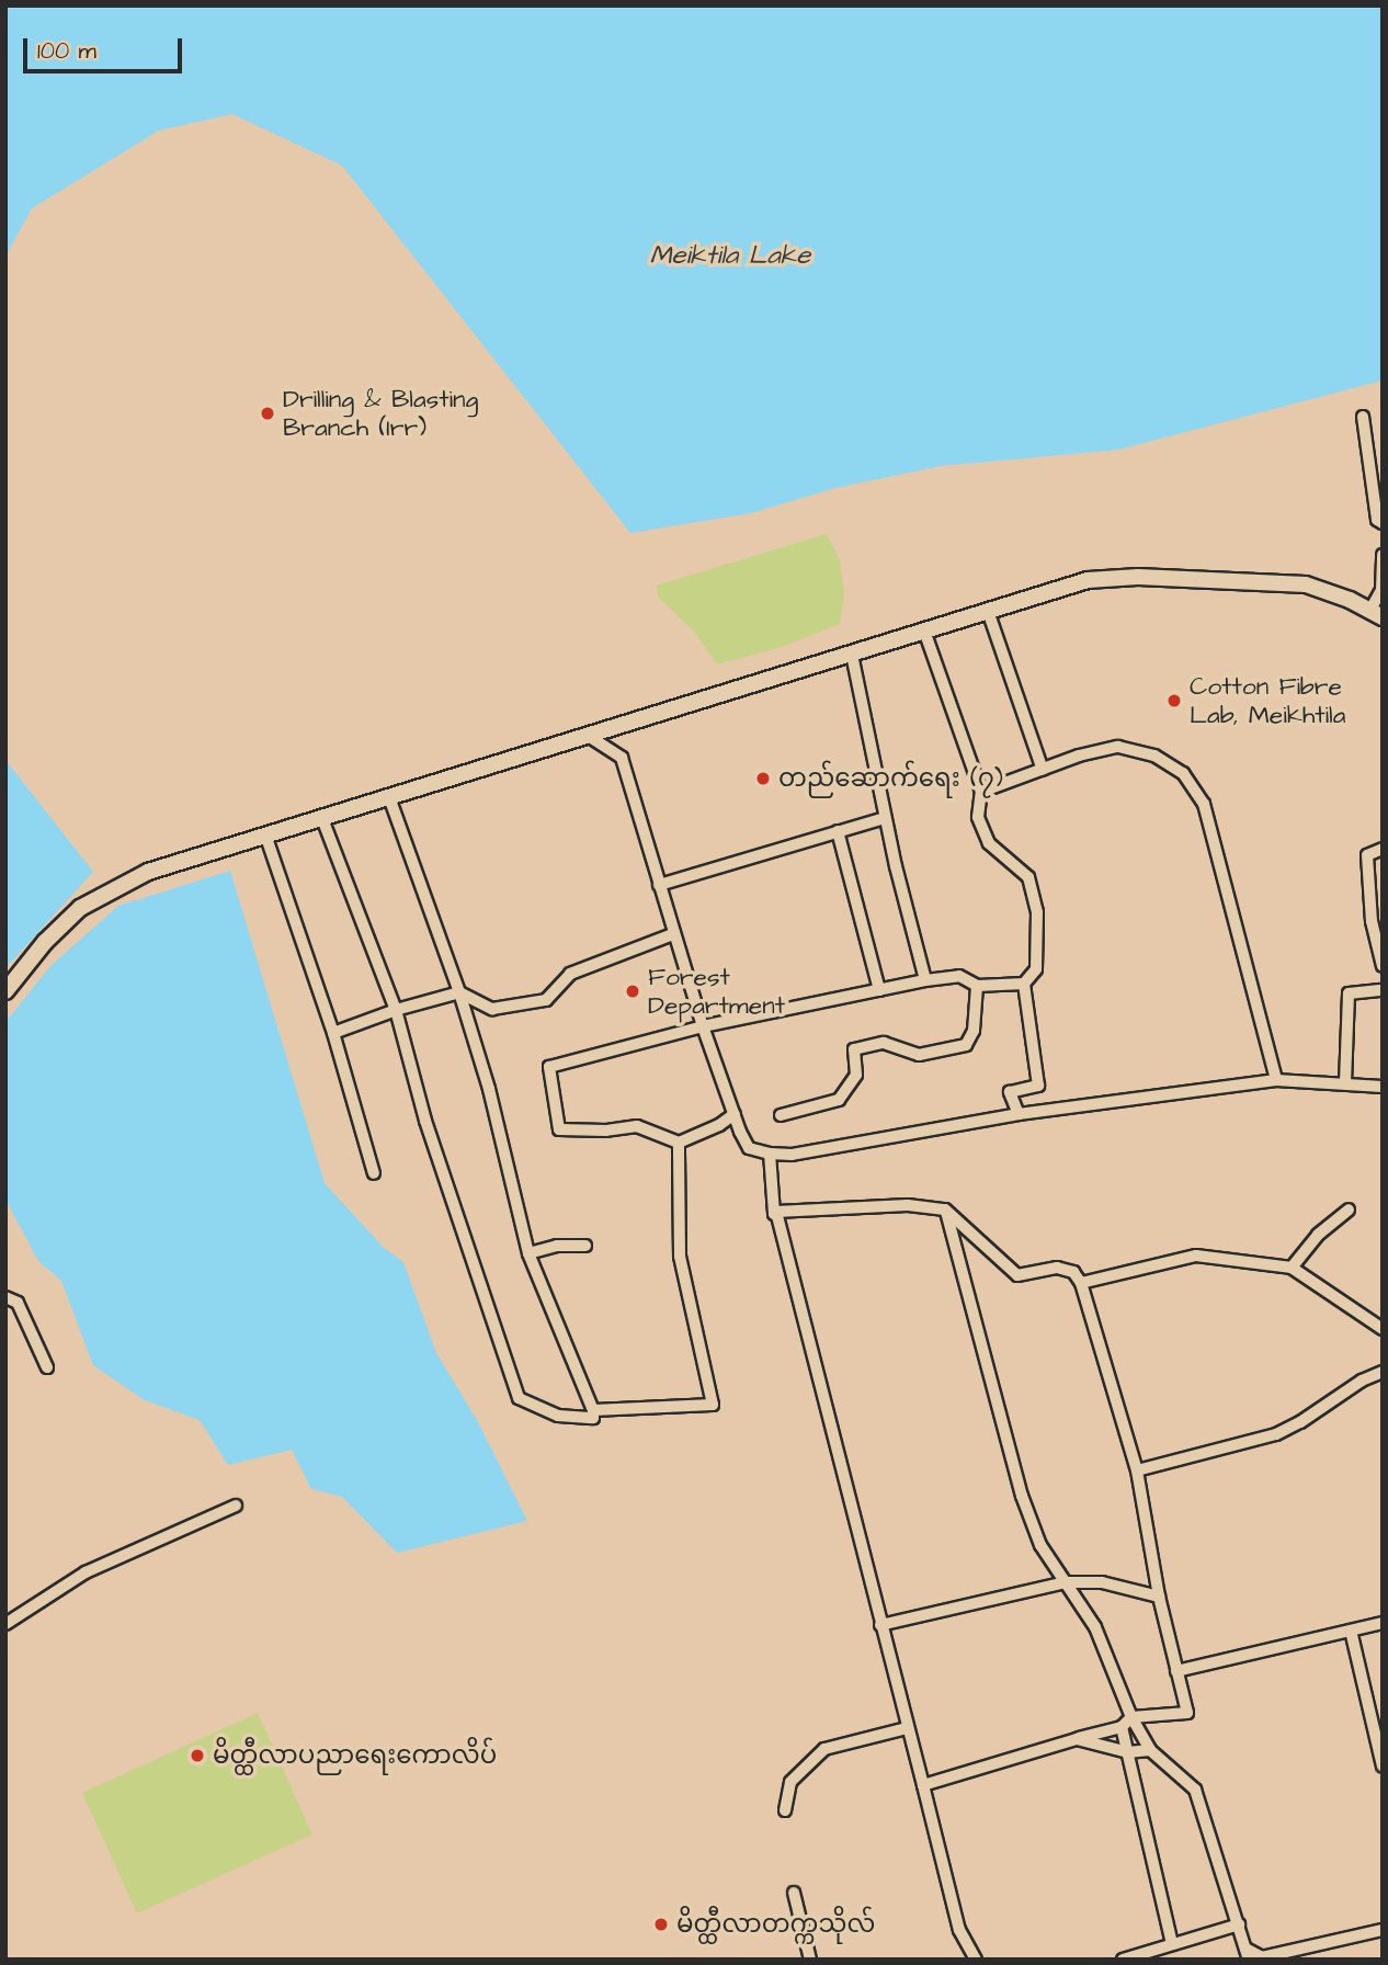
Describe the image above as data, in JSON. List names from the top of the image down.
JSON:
{
  "water": ["Meiktila Lake"],
  "places": [
    "Drilling & Blasting Branch (Irr)",
    "Cotton Fibre Lab, Meikhtila",
    "တည်ဆောက်ရေး (၇)",
    "Forest Department",
    "မိတ္ထီလာပညာရေးကောလိပ်",
    "မိတ္ထီလာတက္ကသိုလ်"
  ],
  "scale_bar": "100 m"
}
